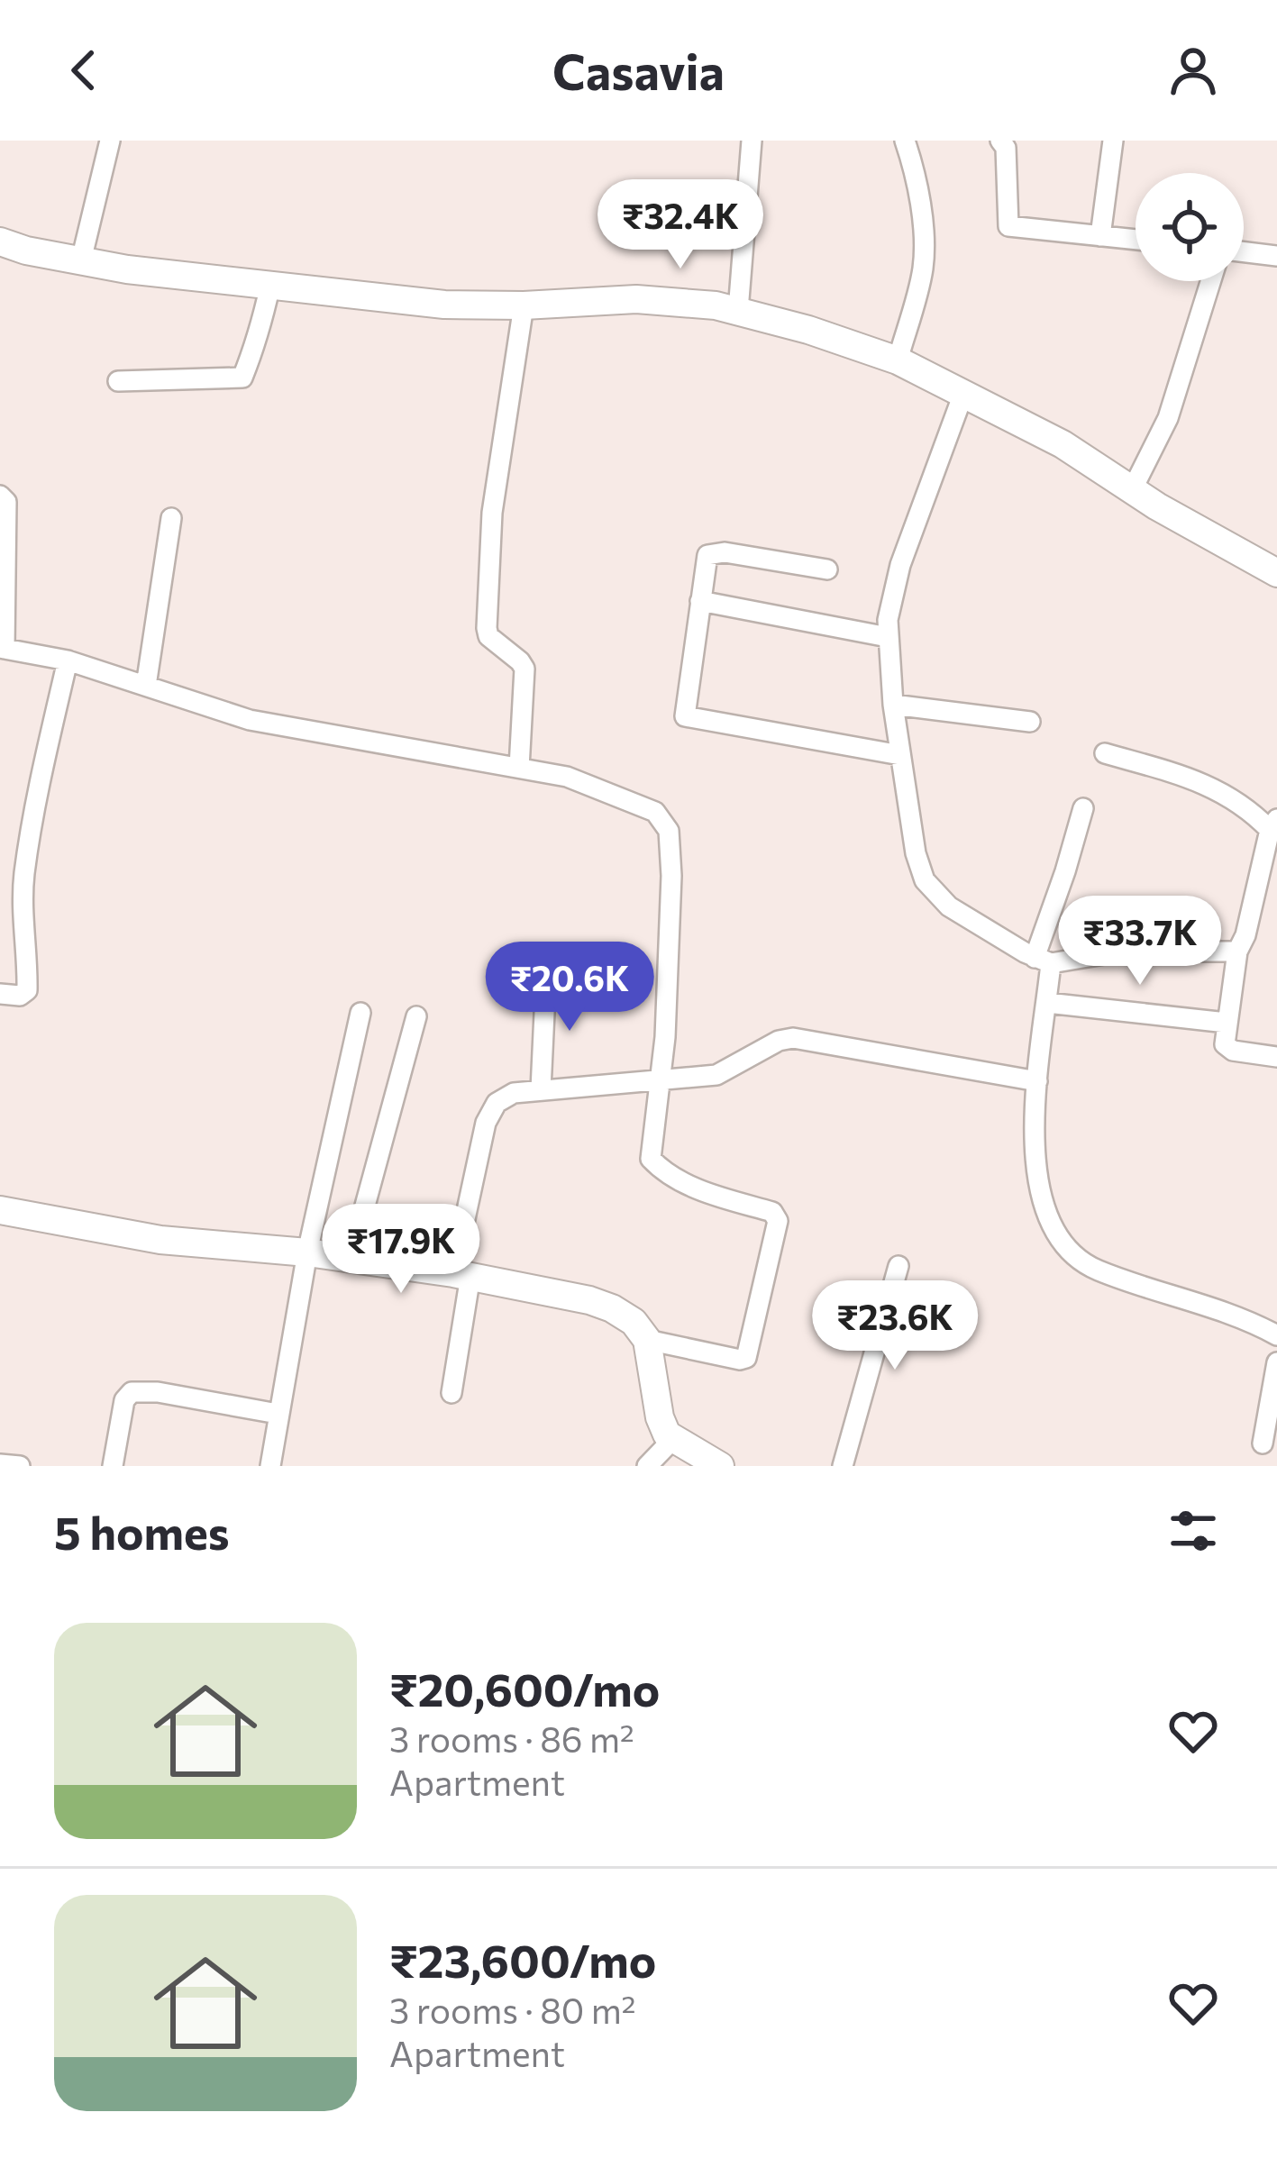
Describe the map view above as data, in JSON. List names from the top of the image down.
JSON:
{
  "page": {
    "header": "Casavia",
    "price": [
      "₹32.4K",
      "₹33.7K",
      "₹20.6K",
      "₹17.9K",
      "₹23.6K"
    ],
    "heading": "5 homes",
    "list": [
      {
        "name": "₹20,600/mo",
        "note": "3 rooms · 86 m² · Apartment"
      },
      {
        "name": "₹23,600/mo",
        "note": "3 rooms · 80 m² · Apartment"
      }
    ]
  }
}
